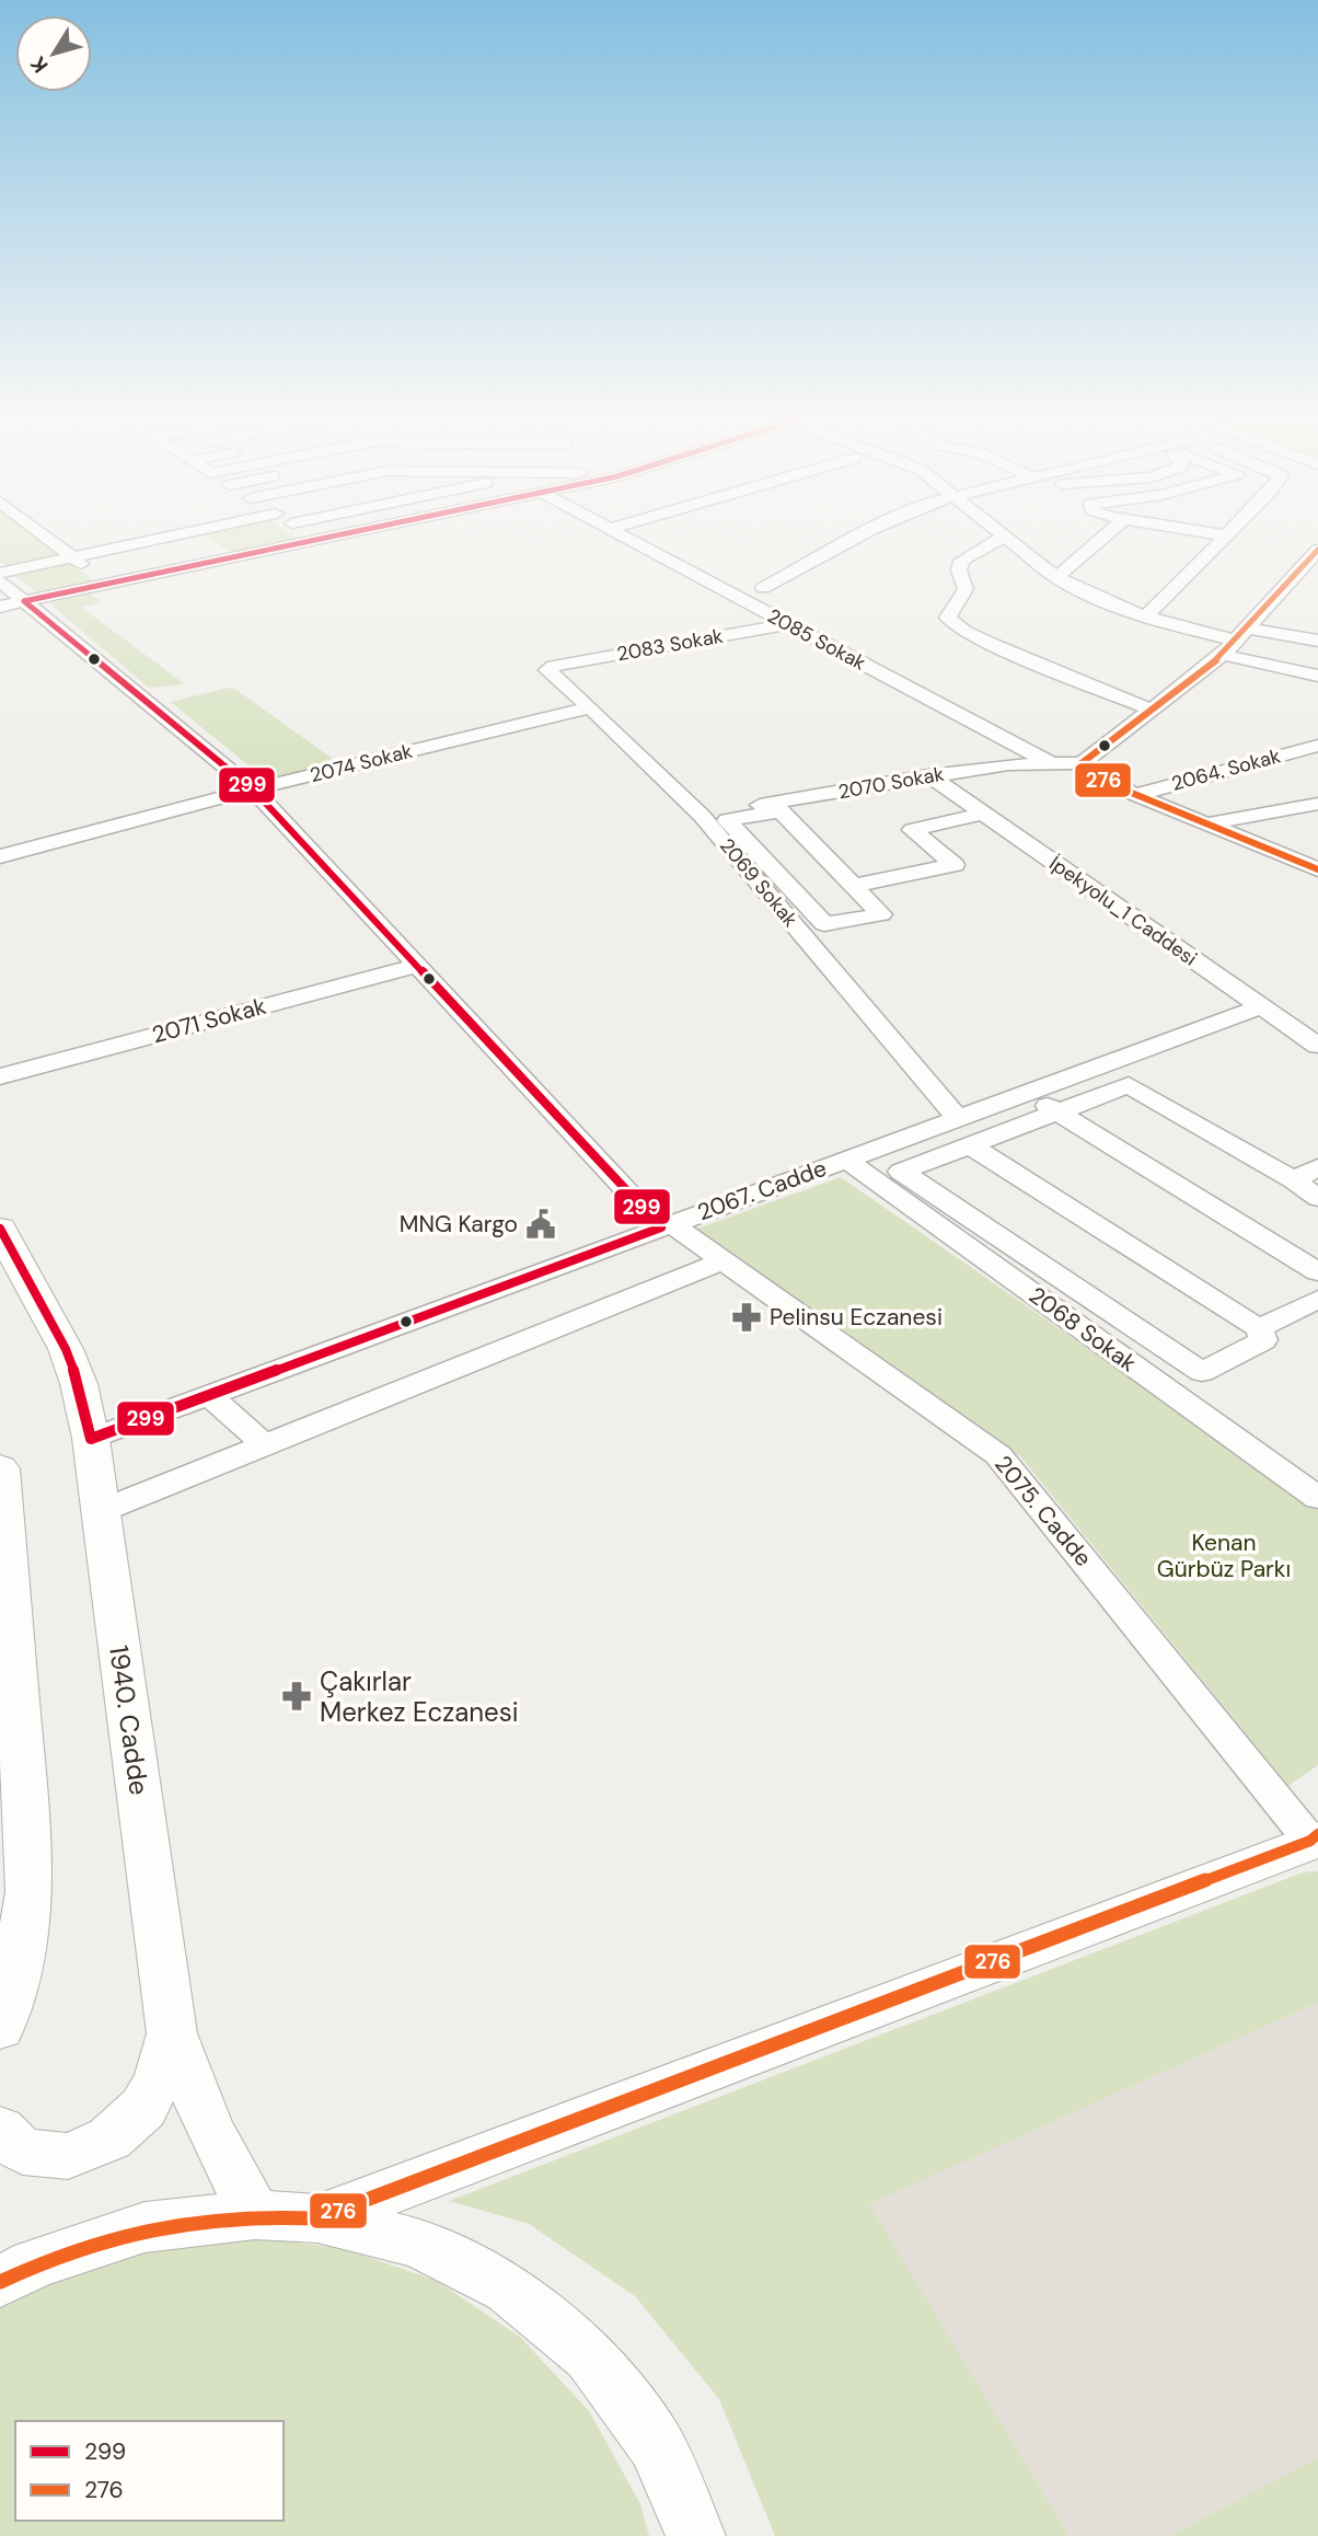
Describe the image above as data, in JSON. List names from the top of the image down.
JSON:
{
  "streets": {
    "main road": ["1940. Cadde"],
    "street": [
      "2085 Sokak",
      "2083 Sokak",
      "2074 Sokak",
      "2064. Sokak",
      "2070 Sokak",
      "2069 Sokak",
      "İpekyolu_1 Caddesi",
      "2071 Sokak",
      "2067. Cadde",
      "2068 Sokak",
      "2075. Cadde"
    ]
  },
  "crossings": [
    ["2085 Sokak", "2083 Sokak"],
    ["2085 Sokak", "2070 Sokak"],
    ["2083 Sokak", "2069 Sokak"],
    ["2074 Sokak", "2069 Sokak"],
    ["2074 Sokak", "2075. Cadde"],
    ["2070 Sokak", "2069 Sokak"],
    ["2070 Sokak", "İpekyolu_1 Caddesi"],
    ["2069 Sokak", "2067. Cadde"],
    ["İpekyolu_1 Caddesi", "2067. Cadde"],
    ["2071 Sokak", "2075. Cadde"],
    ["2067. Cadde", "2068 Sokak"],
    ["2067. Cadde", "2075. Cadde"],
    ["2067. Cadde", "1940. Cadde"]
  ],
  "parks": ["Kenan Gürbüz Parkı"],
  "places": {
    "public building": ["MNG Kargo"],
    "pharmacy": ["Pelinsu Eczanesi", "Çakırlar Merkez Eczanesi"]
  },
  "lines": ["transit line 299", "transit line 276"],
  "legend": ["299", "276"],
  "north": "bottom left"
}
